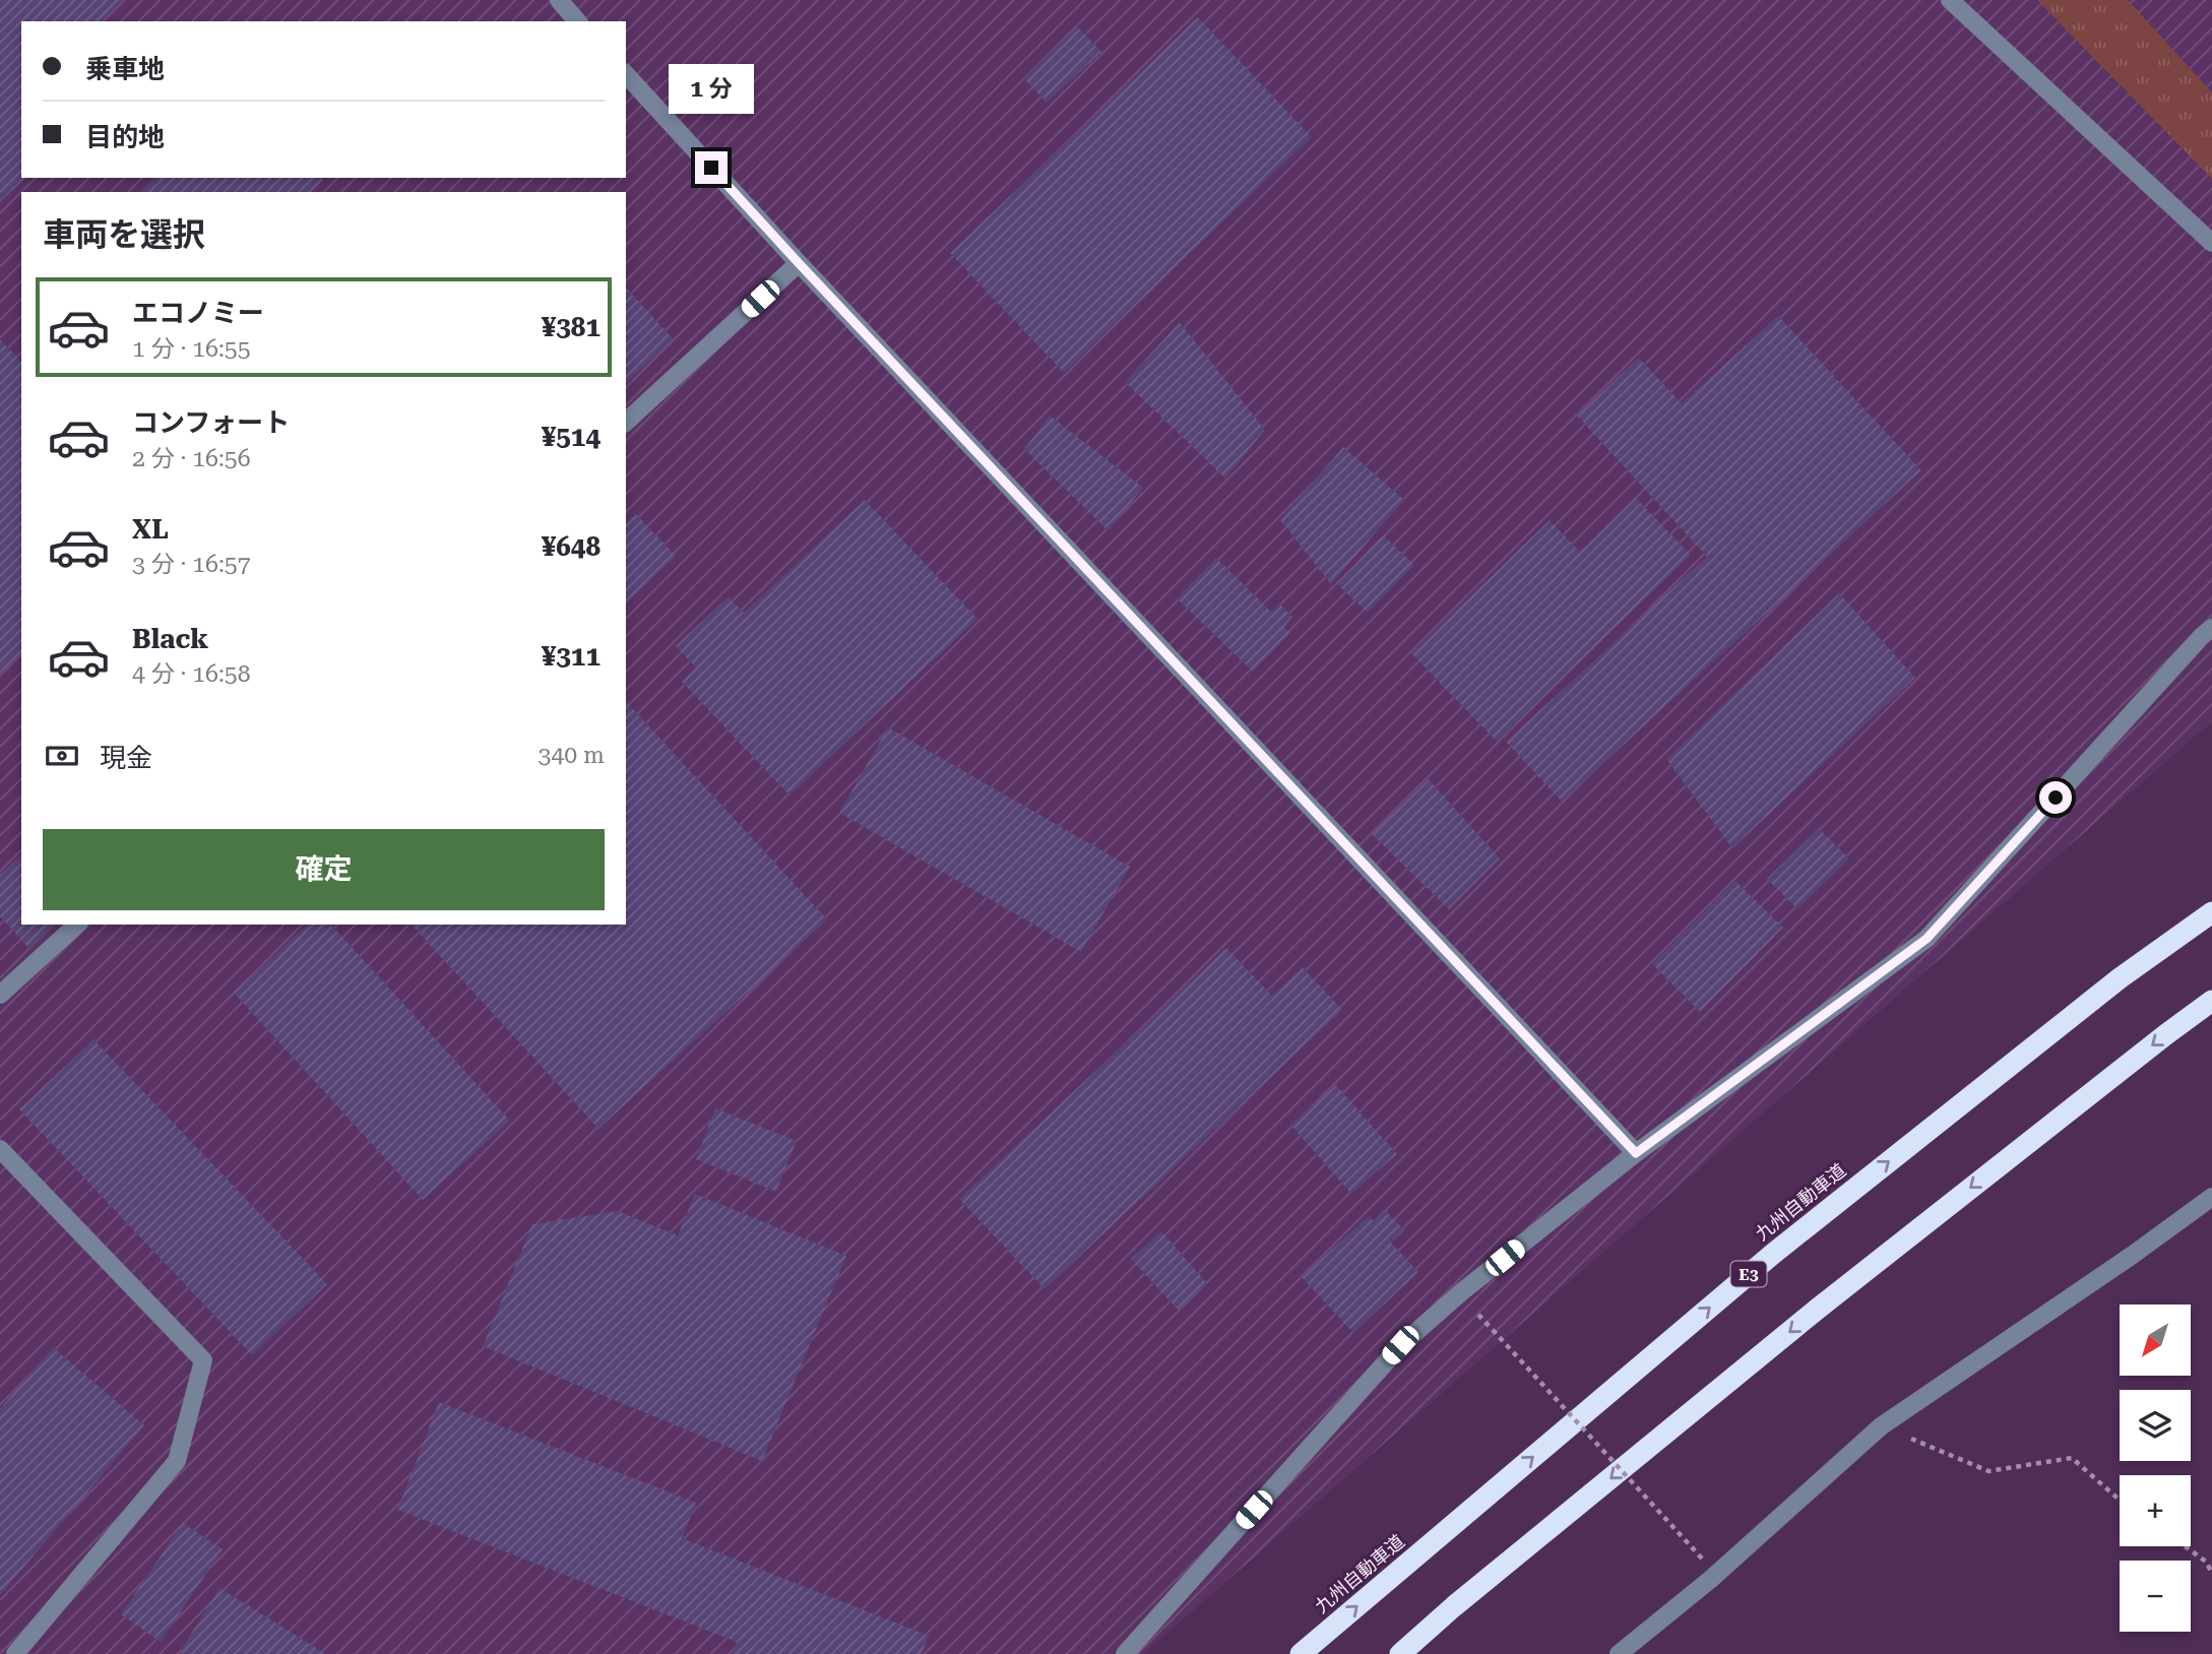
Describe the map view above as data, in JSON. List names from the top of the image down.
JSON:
{
  "streets": {
    "highway": ["九州自動車道", "E3"]
  },
  "north": "bottom left",
  "page": {
    "banner": ["乗車地", "目的地"],
    "bubble": "1 分",
    "heading": "車両を選択",
    "list": [
      {
        "name": "エコノミー",
        "note": "1 分 · 16:55",
        "value": "¥381"
      },
      {
        "name": "コンフォート",
        "note": "2 分 · 16:56",
        "value": "¥514"
      },
      {
        "name": "XL",
        "note": "3 分 · 16:57",
        "value": "¥648"
      },
      {
        "name": "Black",
        "note": "4 分 · 16:58",
        "value": "¥311"
      }
    ],
    "pay": ["現金", "340 m"],
    "buttons": "確定",
    "map_buttons": ["+", "−"]
  }
}
